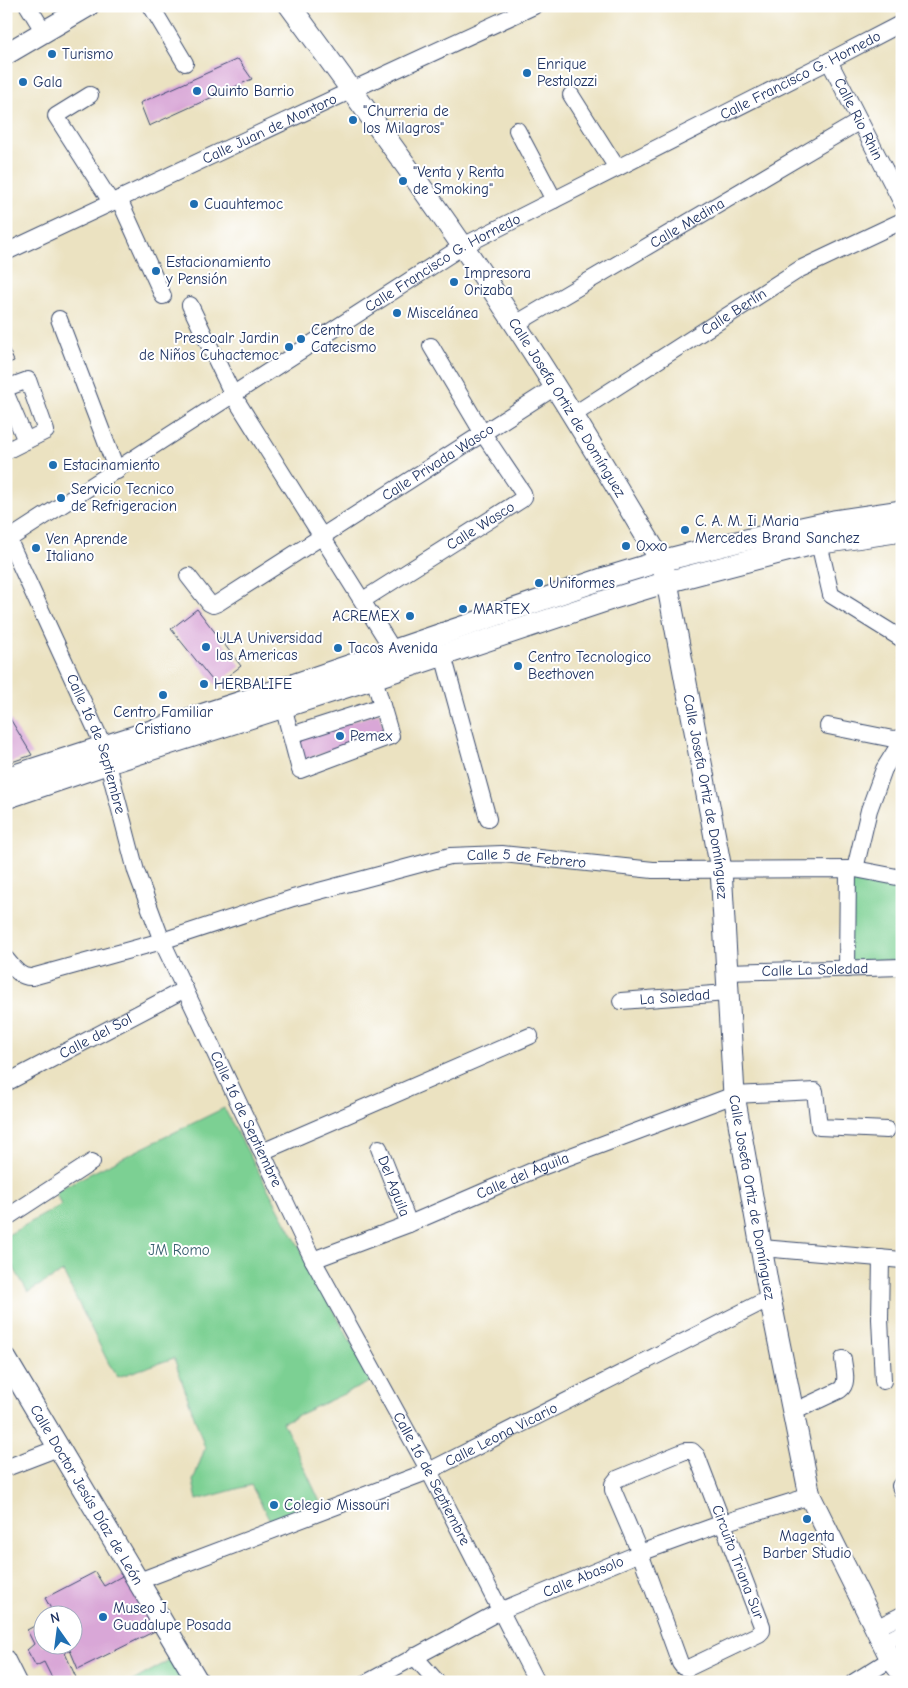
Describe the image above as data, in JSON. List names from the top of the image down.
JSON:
{
  "streets": {
    "main road": ["Calle Josefa Ortiz de Domínguez", "Calle Doctor Jesús Díaz de León"],
    "street": [
      "Calle Francisco G. Hornedo",
      "Calle Rio Rhin",
      "Calle Juan de Montoro",
      "Calle Medina",
      "Calle Berlín",
      "Calle Privada Wasco",
      "Calle Wasco",
      "Calle 16 de Septiembre",
      "Calle 5 de Febrero",
      "Calle La Soledad",
      "La Soledad",
      "Calle del Sol",
      "Calle del Águila",
      "Del Aguila",
      "Calle Leona Vicario",
      "Circuito Triana Sur",
      "Calle Abasolo"
    ]
  },
  "crossings": [
    ["Calle Francisco G. Hornedo", "Calle Rio Rhin"],
    ["Calle Francisco G. Hornedo", "Calle Josefa Ortiz de Domínguez"],
    ["Calle Francisco G. Hornedo", "Calle 16 de Septiembre"],
    ["Calle Rio Rhin", "Calle Medina"],
    ["Calle Juan de Montoro", "Calle Josefa Ortiz de Domínguez"],
    ["Calle Medina", "Calle Josefa Ortiz de Domínguez"],
    ["Calle Berlín", "Calle Josefa Ortiz de Domínguez"],
    ["Calle Josefa Ortiz de Domínguez", "Calle Privada Wasco"],
    ["Calle Josefa Ortiz de Domínguez", "Calle 5 de Febrero"],
    ["Calle Josefa Ortiz de Domínguez", "Calle La Soledad"],
    ["Calle Josefa Ortiz de Domínguez", "La Soledad"],
    ["Calle Josefa Ortiz de Domínguez", "Calle del Águila"],
    ["Calle Josefa Ortiz de Domínguez", "Calle Leona Vicario"],
    ["Calle Josefa Ortiz de Domínguez", "Calle Abasolo"],
    ["Calle Privada Wasco", "Calle Wasco"],
    ["Calle 16 de Septiembre", "Calle 5 de Febrero"],
    ["Calle 16 de Septiembre", "Calle del Sol"],
    ["Calle 16 de Septiembre", "Calle del Águila"],
    ["Calle 16 de Septiembre", "Calle Leona Vicario"],
    ["Calle 16 de Septiembre", "Calle Abasolo"],
    ["Calle La Soledad", "La Soledad"],
    ["Calle del Águila", "Del Aguila"],
    ["Calle Leona Vicario", "Calle Doctor Jesús Díaz de León"],
    ["Circuito Triana Sur", "Calle Abasolo"]
  ],
  "parks": ["JM Romo"],
  "places": [
    "Turismo",
    "Enrique Pestalozzi",
    "Gala",
    "Quinto Barrio",
    "\"Churreria de los Milagros\"",
    "\"Venta y Renta de Smoking\"",
    "Cuauhtemoc",
    "Estacionamiento y Pensión",
    "Impresora Orizaba",
    "Miscelánea",
    "Centro de Catecismo",
    "Prescoalr Jardin de Niños Cuhactemoc",
    "Estacinamiento",
    "Servicio Tecnico de Refrigeracion",
    "C. A. M. Ii Maria Mercedes Brand Sanchez",
    "Oxxo",
    "Ven Aprende Italiano",
    "Uniformes",
    "MARTEX",
    "ACREMEX",
    "ULA Universidad las Americas",
    "Tacos Avenida",
    "Centro Tecnologico Beethoven",
    "HERBALIFE",
    "Centro Familiar Cristiano",
    "Pemex",
    "Colegio Missouri",
    "Magenta Barber Studio",
    "Museo J. Guadalupe Posada"
  ],
  "north": "top"
}
